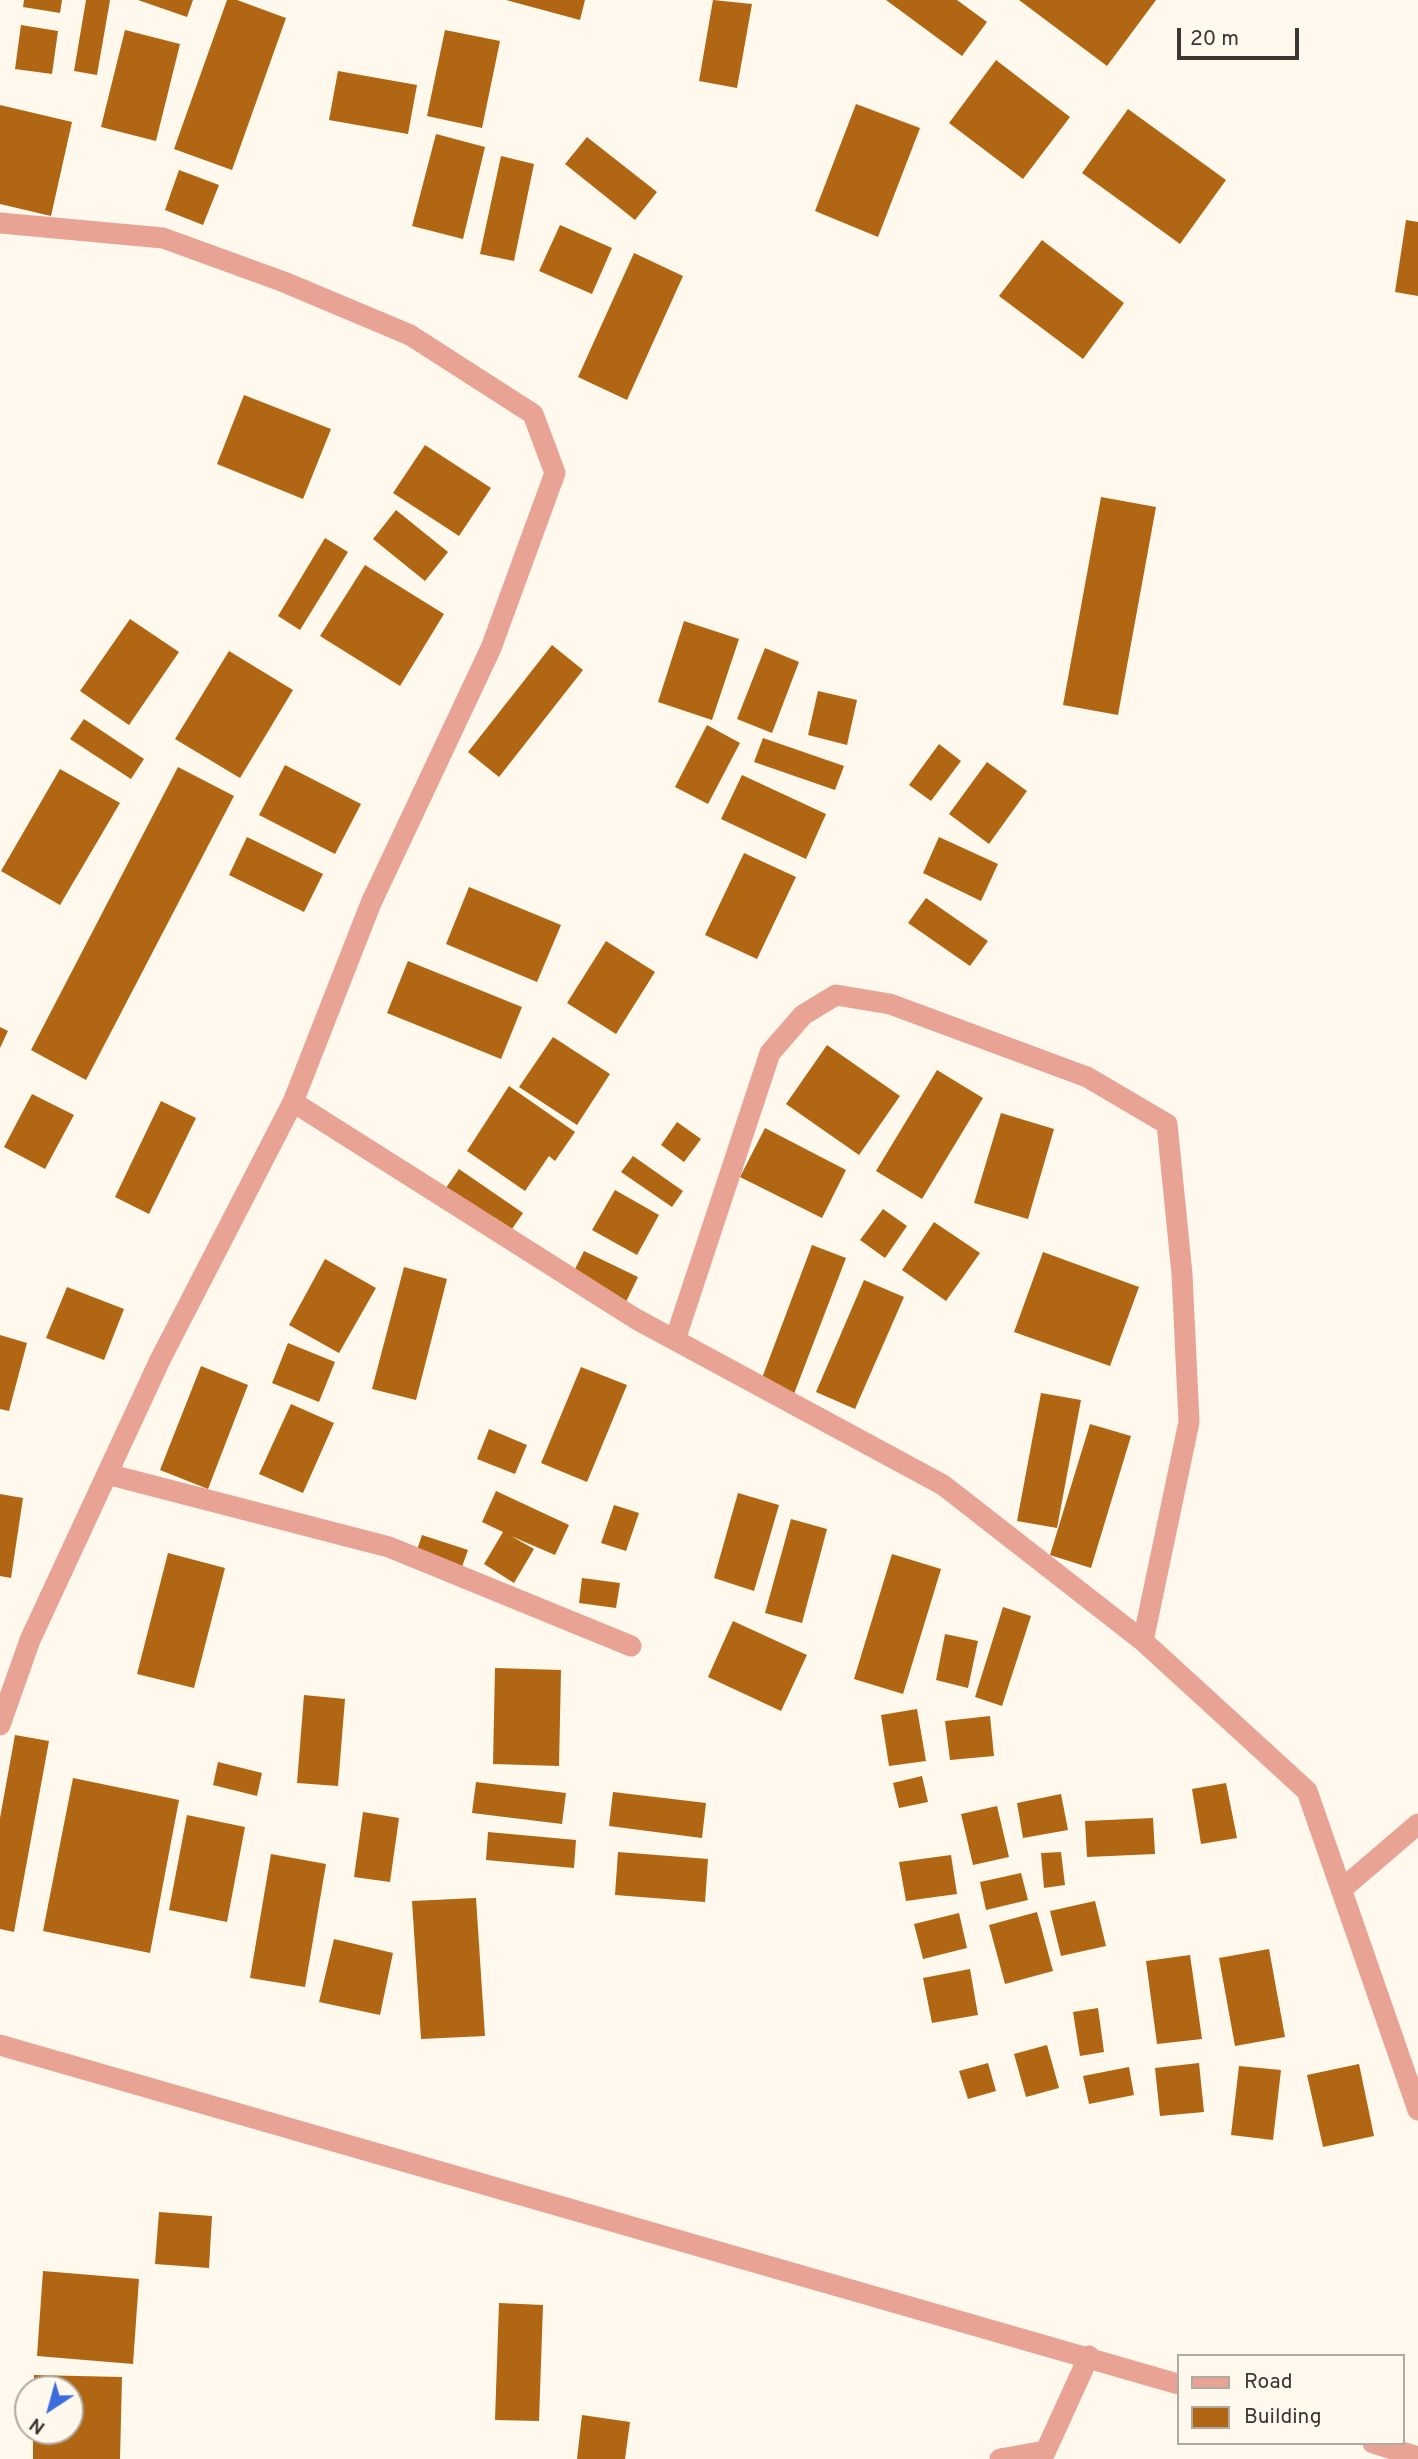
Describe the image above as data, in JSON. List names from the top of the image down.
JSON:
{
  "legend": ["Road", "Building"],
  "scale_bar": "20 m",
  "north": "bottom left"
}
